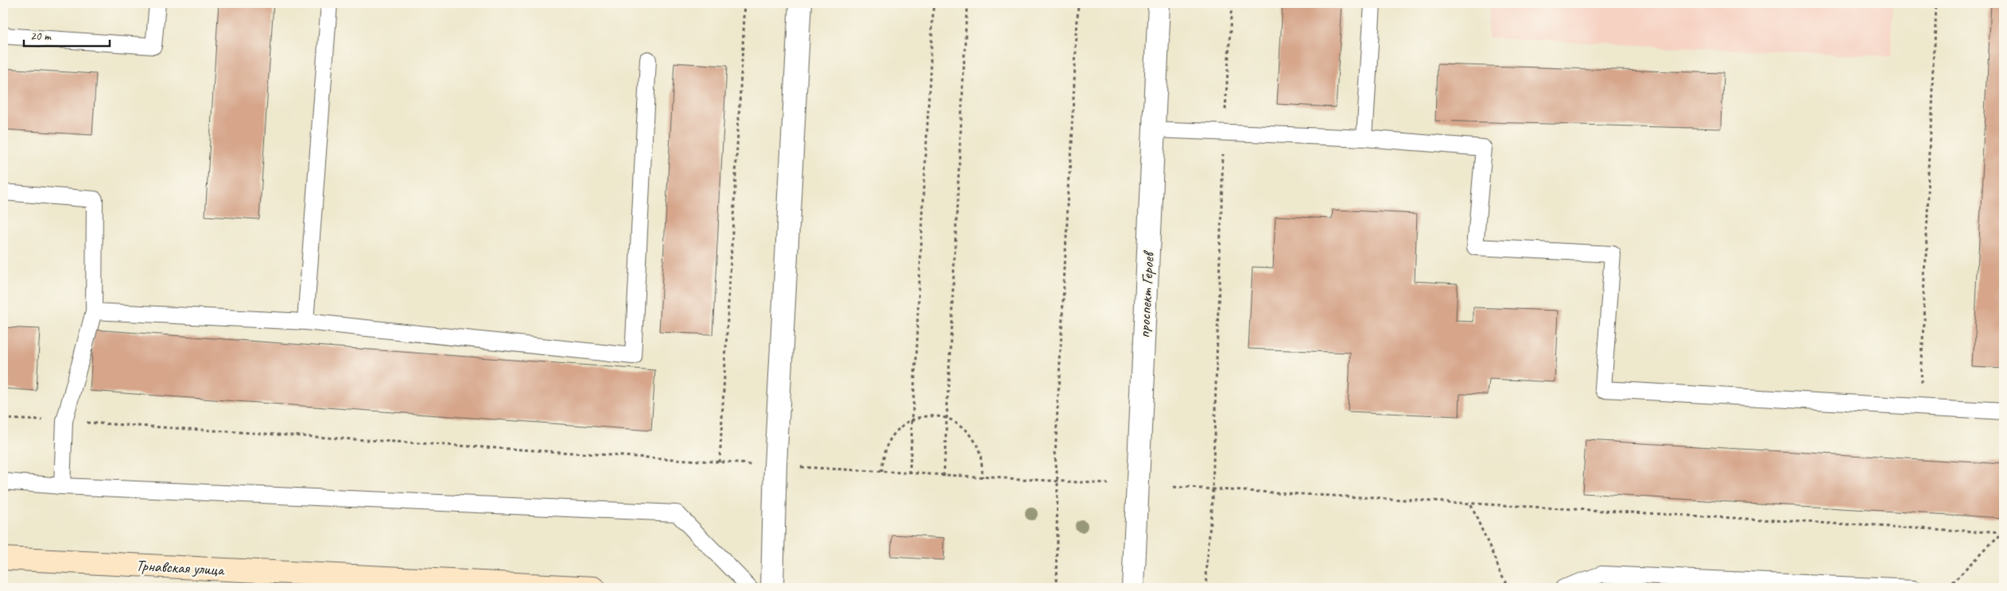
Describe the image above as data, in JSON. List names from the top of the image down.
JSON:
{
  "streets": {
    "main road": ["Трнавская улица"],
    "street": ["проспект Героев"]
  },
  "scale_bar": "20 m"
}
